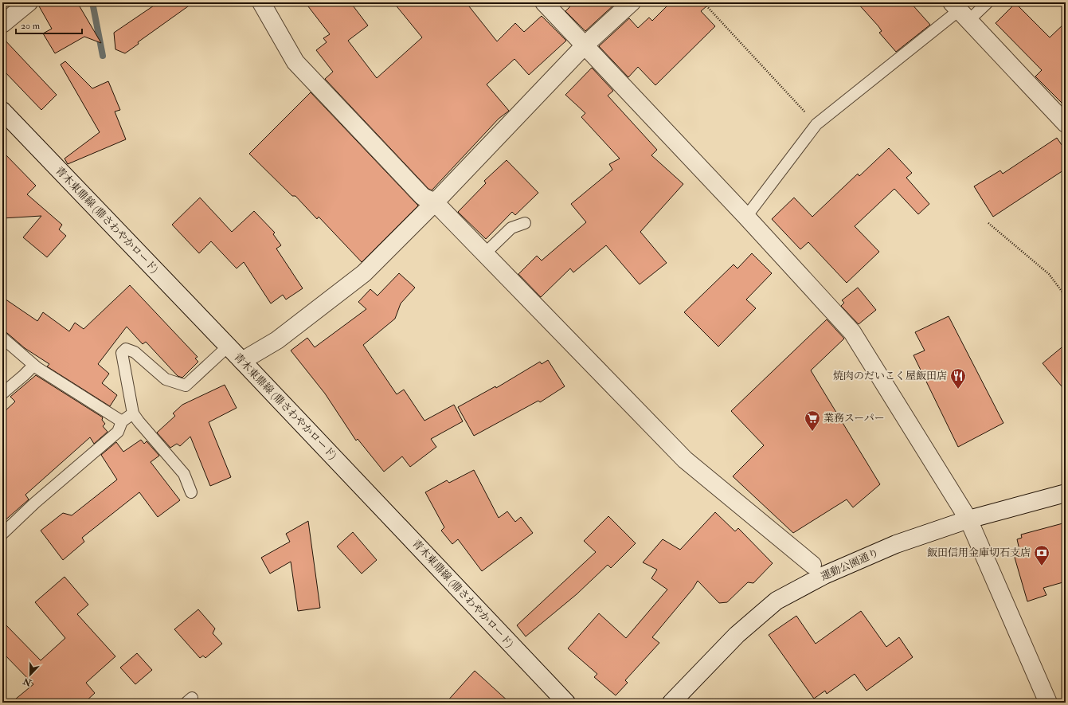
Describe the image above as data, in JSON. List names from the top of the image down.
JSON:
{
  "streets": {
    "street": ["青木東鼎線 (鼎さわやかロード)", "運動公園通り"]
  },
  "places": {
    "restaurant": ["焼肉のだいこく屋飯田店"],
    "supermarket": ["業務スーパー"],
    "bank": ["飯田信用金庫切石支店"]
  },
  "scale_bar": "20 m",
  "north": "bottom"
}
